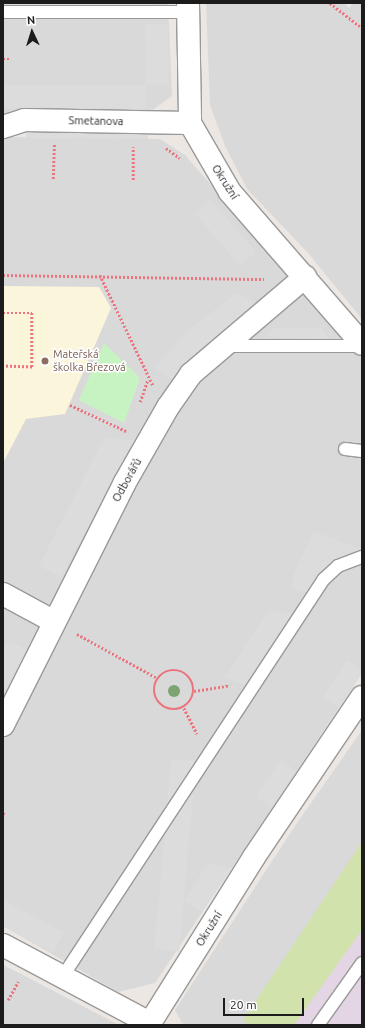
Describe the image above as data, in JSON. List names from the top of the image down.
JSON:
{
  "streets": {
    "street": ["Smetanova", "Okružní", "Odborářů"]
  },
  "crossings": [
    ["Smetanova", "Okružní"],
    ["Okružní", "Odborářů"]
  ],
  "places": ["Mateřská školka Březová"],
  "scale_bar": "20 m",
  "north": "top"
}
